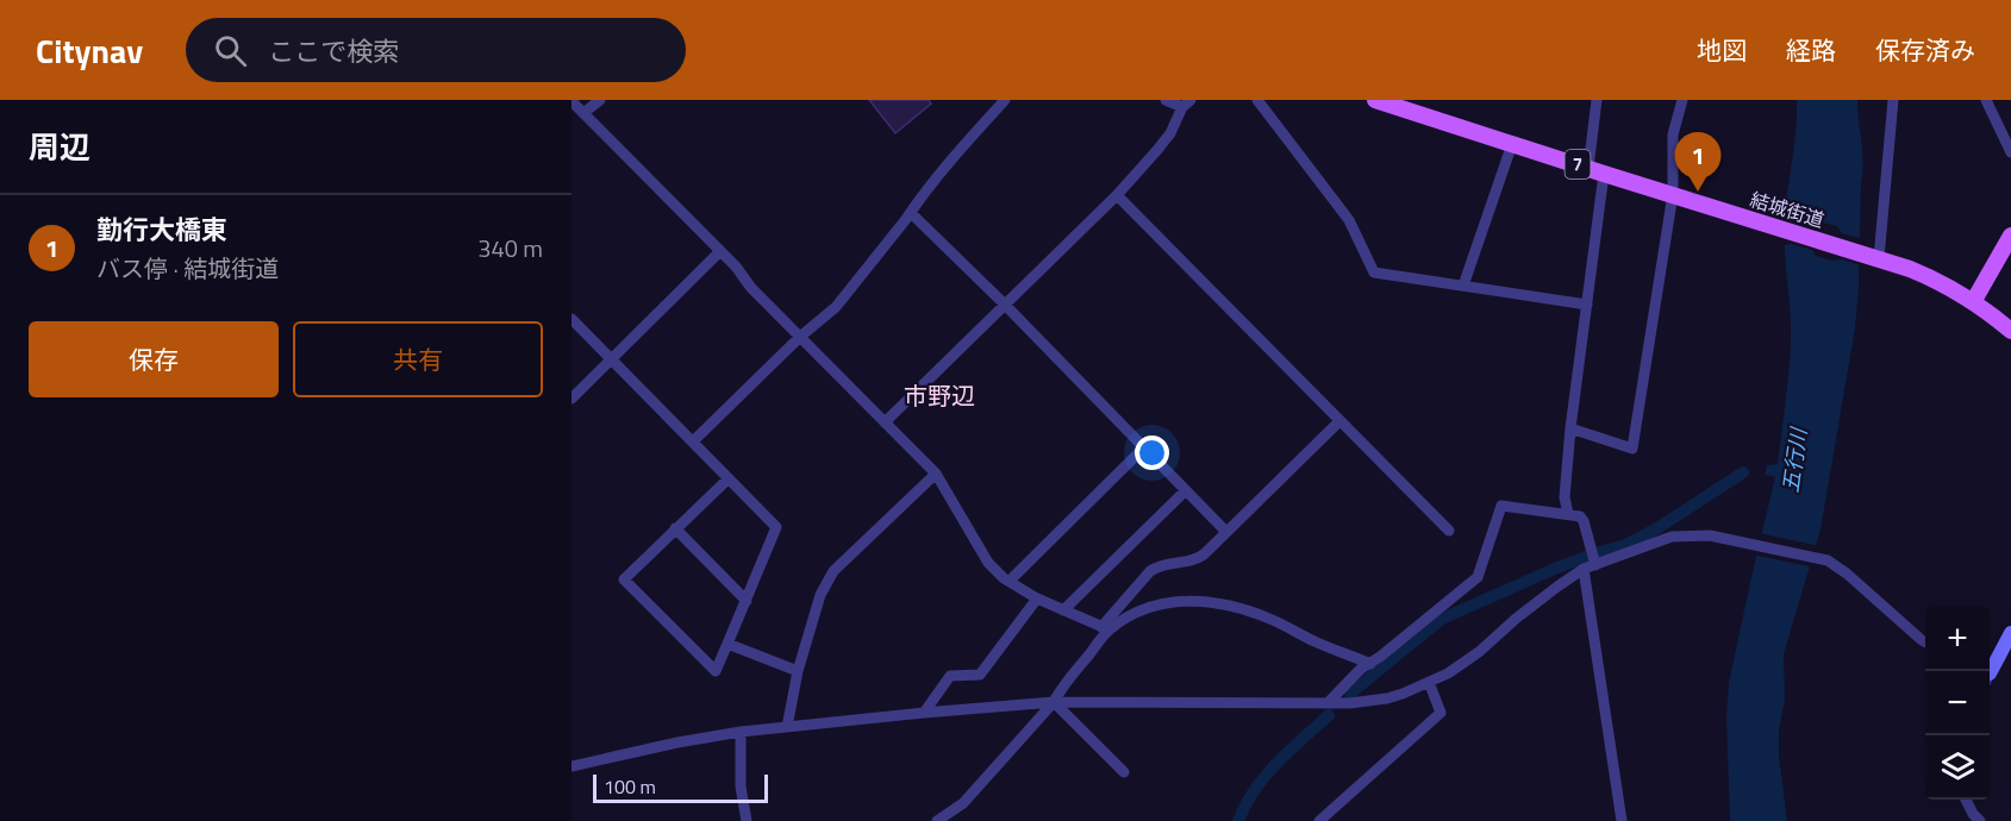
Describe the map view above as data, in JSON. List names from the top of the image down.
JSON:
{
  "streets": {
    "main road": ["7", "結城街道"]
  },
  "districts": ["市野辺"],
  "water": ["五行川"],
  "scale_bar": "100 m",
  "page": {
    "header": "Citynav",
    "search": "ここで検索",
    "nav": ["地図", "経路", "保存済み"],
    "heading": "周辺",
    "pins": "1",
    "list": [
      {
        "mark": "1",
        "name": "勤行大橋東",
        "note": "バス停 · 結城街道",
        "value": "340 m"
      }
    ],
    "buttons": ["保存", "共有"],
    "map_buttons": ["+", "−"],
    "scale": "100 m"
  }
}
